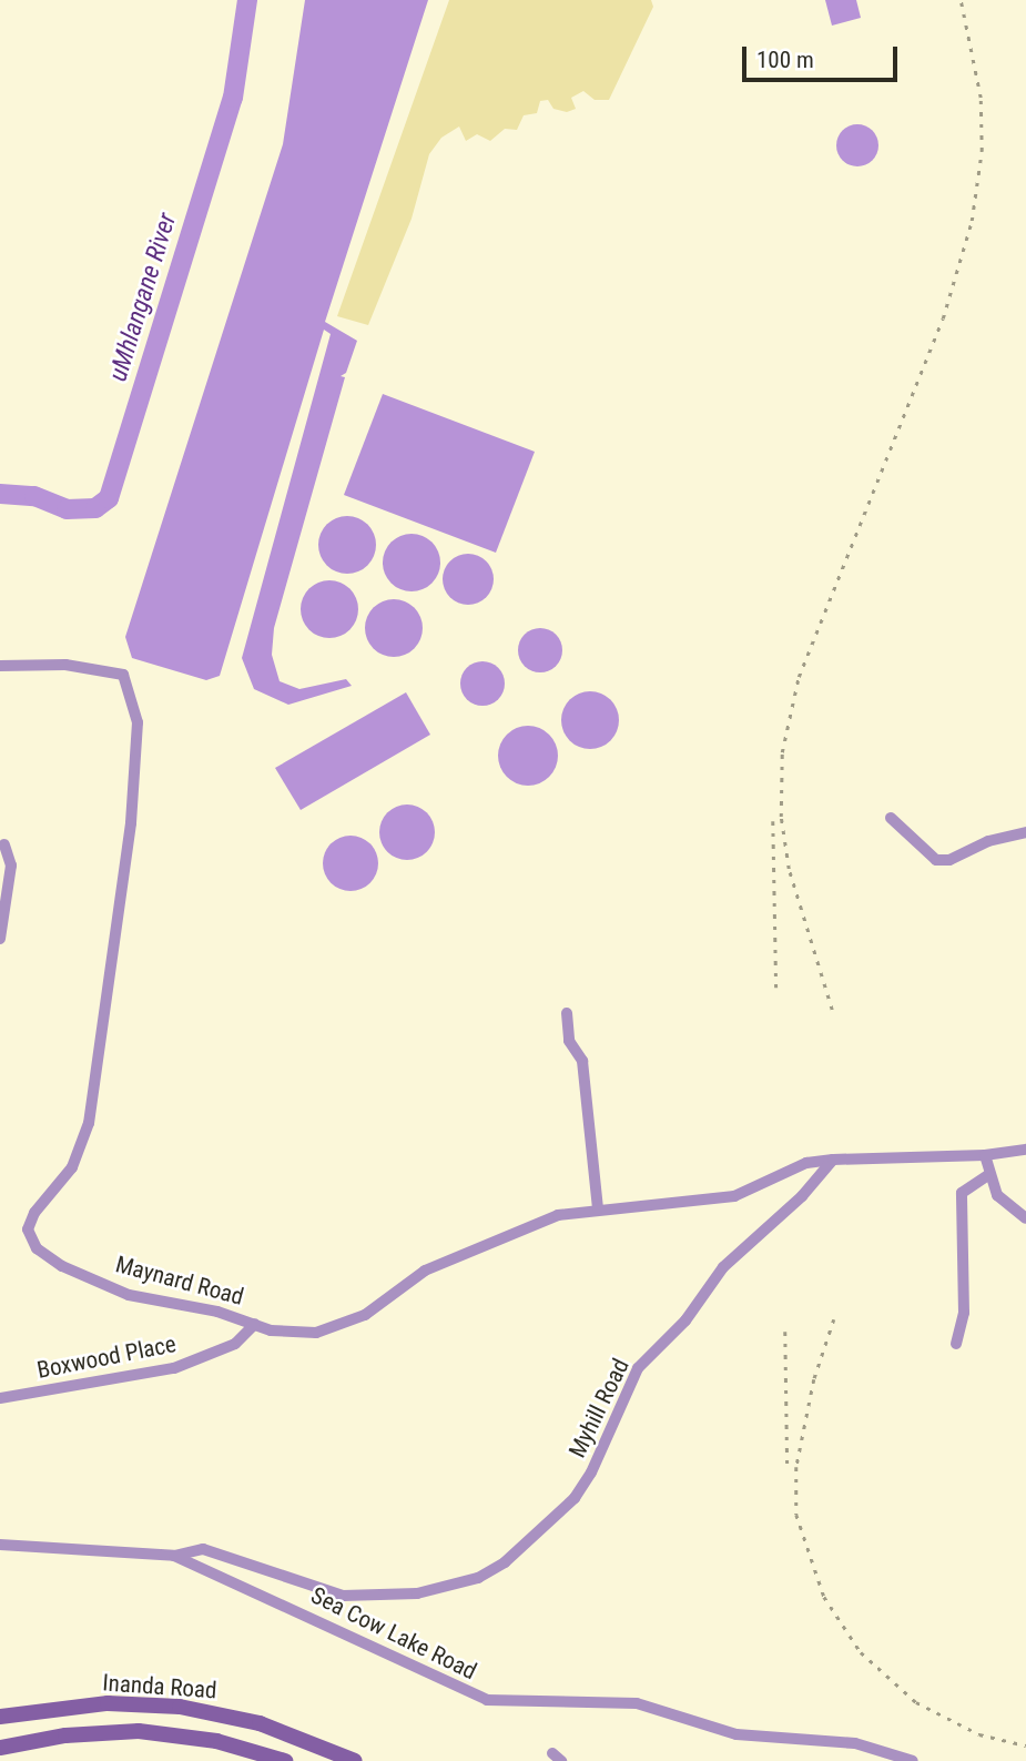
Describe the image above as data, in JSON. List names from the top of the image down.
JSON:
{
  "streets": {
    "main road": ["Inanda Road"],
    "street": [
      "Maynard Road",
      "Boxwood Place",
      "Myhill Road",
      "Sea Cow Lake Road"
    ]
  },
  "crossings": [
    ["Maynard Road", "Boxwood Place"],
    ["Maynard Road", "Myhill Road"],
    ["Myhill Road", "Sea Cow Lake Road"]
  ],
  "water": ["uMhlangane River"],
  "scale_bar": "100 m"
}
